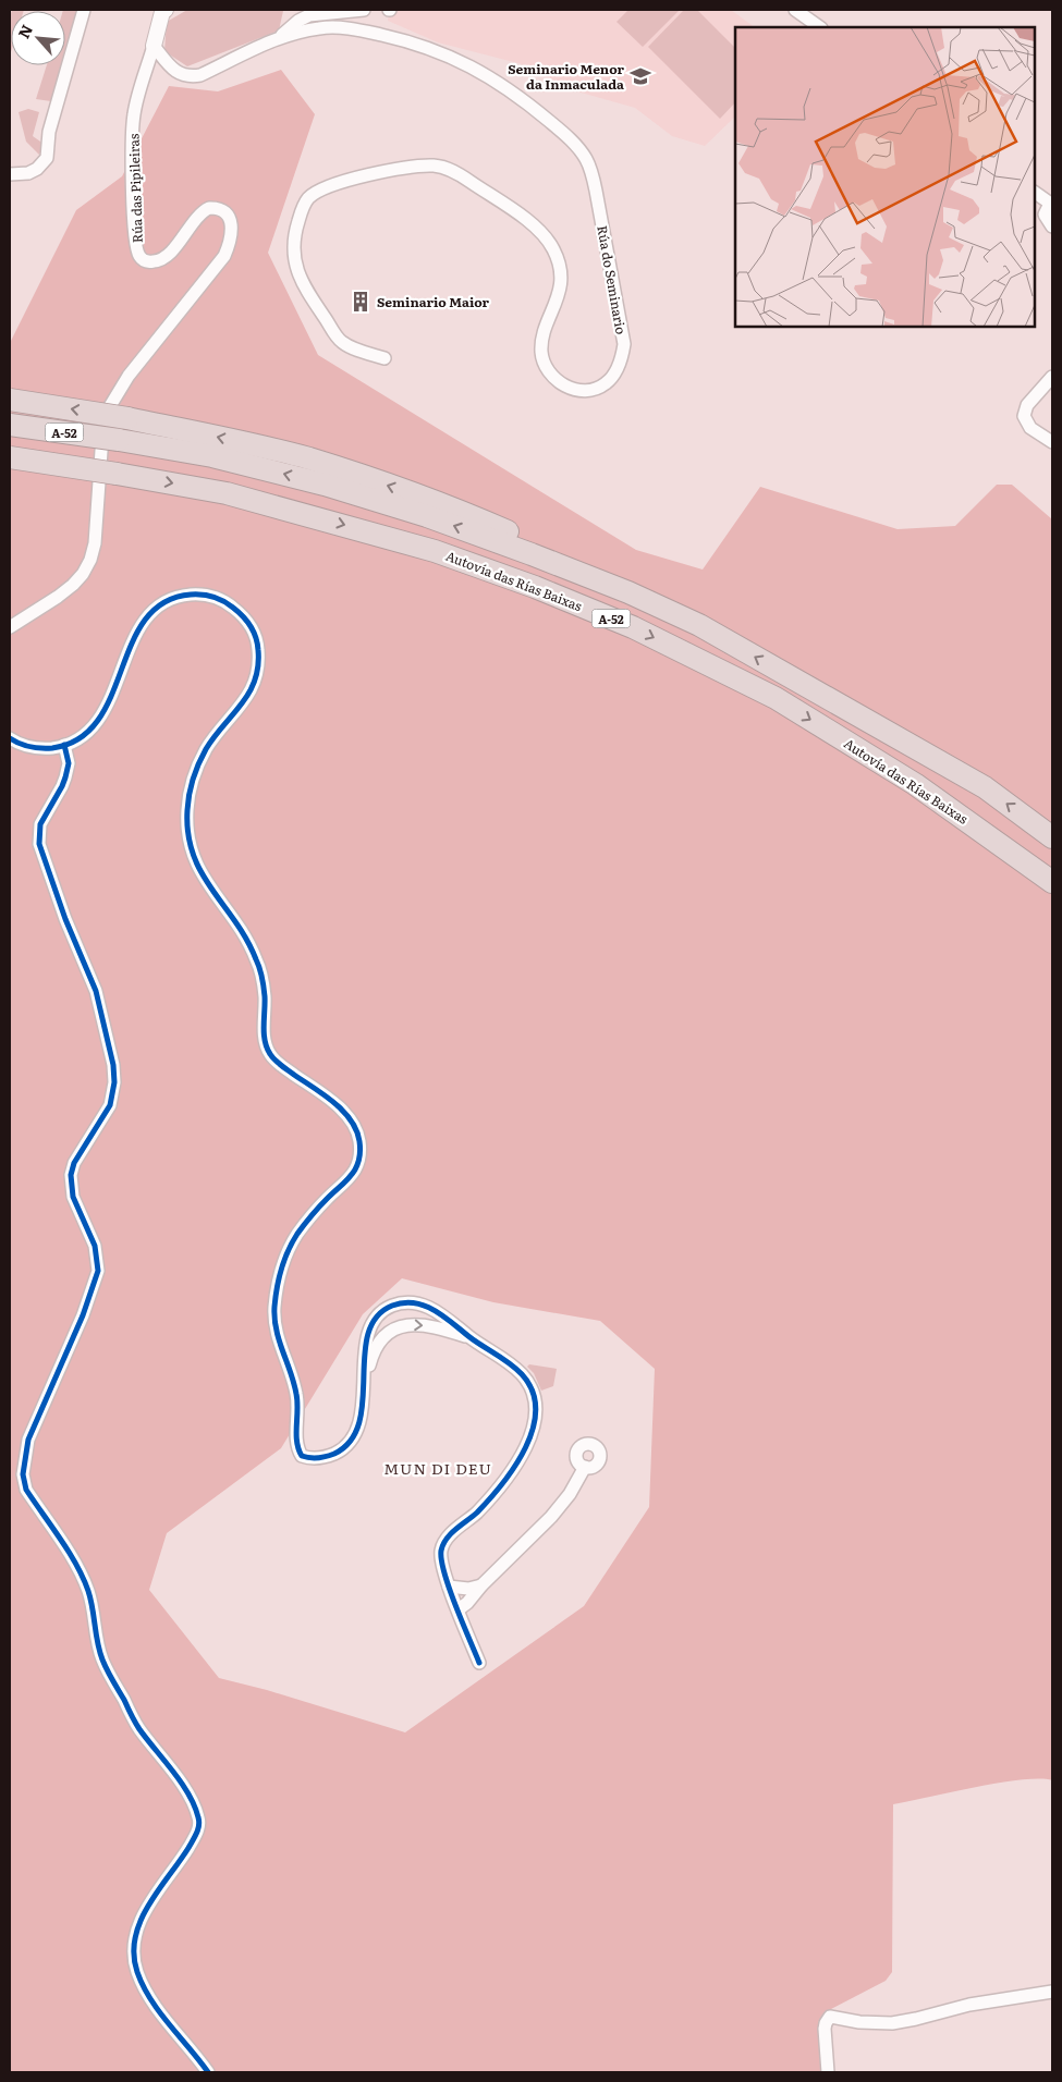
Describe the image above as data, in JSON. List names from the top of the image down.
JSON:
{
  "streets": {
    "highway": ["A-52", "Autovía das Rías Baixas"],
    "street": ["Rúa das Pipileiras", "Rúa do Seminario"]
  },
  "crossings": [
    ["Rúa das Pipileiras", "Rúa do Seminario"]
  ],
  "districts": ["MUN DI DEU"],
  "places": {
    "school or university": ["Seminario Menor da Inmaculada"],
    "building": ["Seminario Maior"]
  },
  "north": "top left"
}
